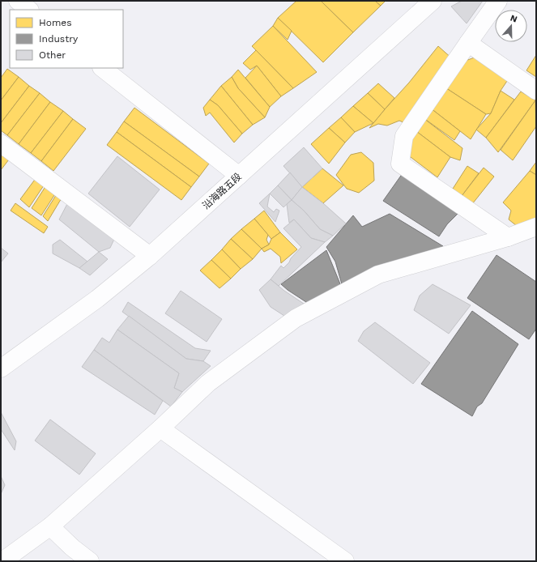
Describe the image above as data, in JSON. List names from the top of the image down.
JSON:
{
  "streets": {
    "street": ["沿海路五段"]
  },
  "legend": ["Homes", "Industry", "Other"],
  "north": "top"
}
